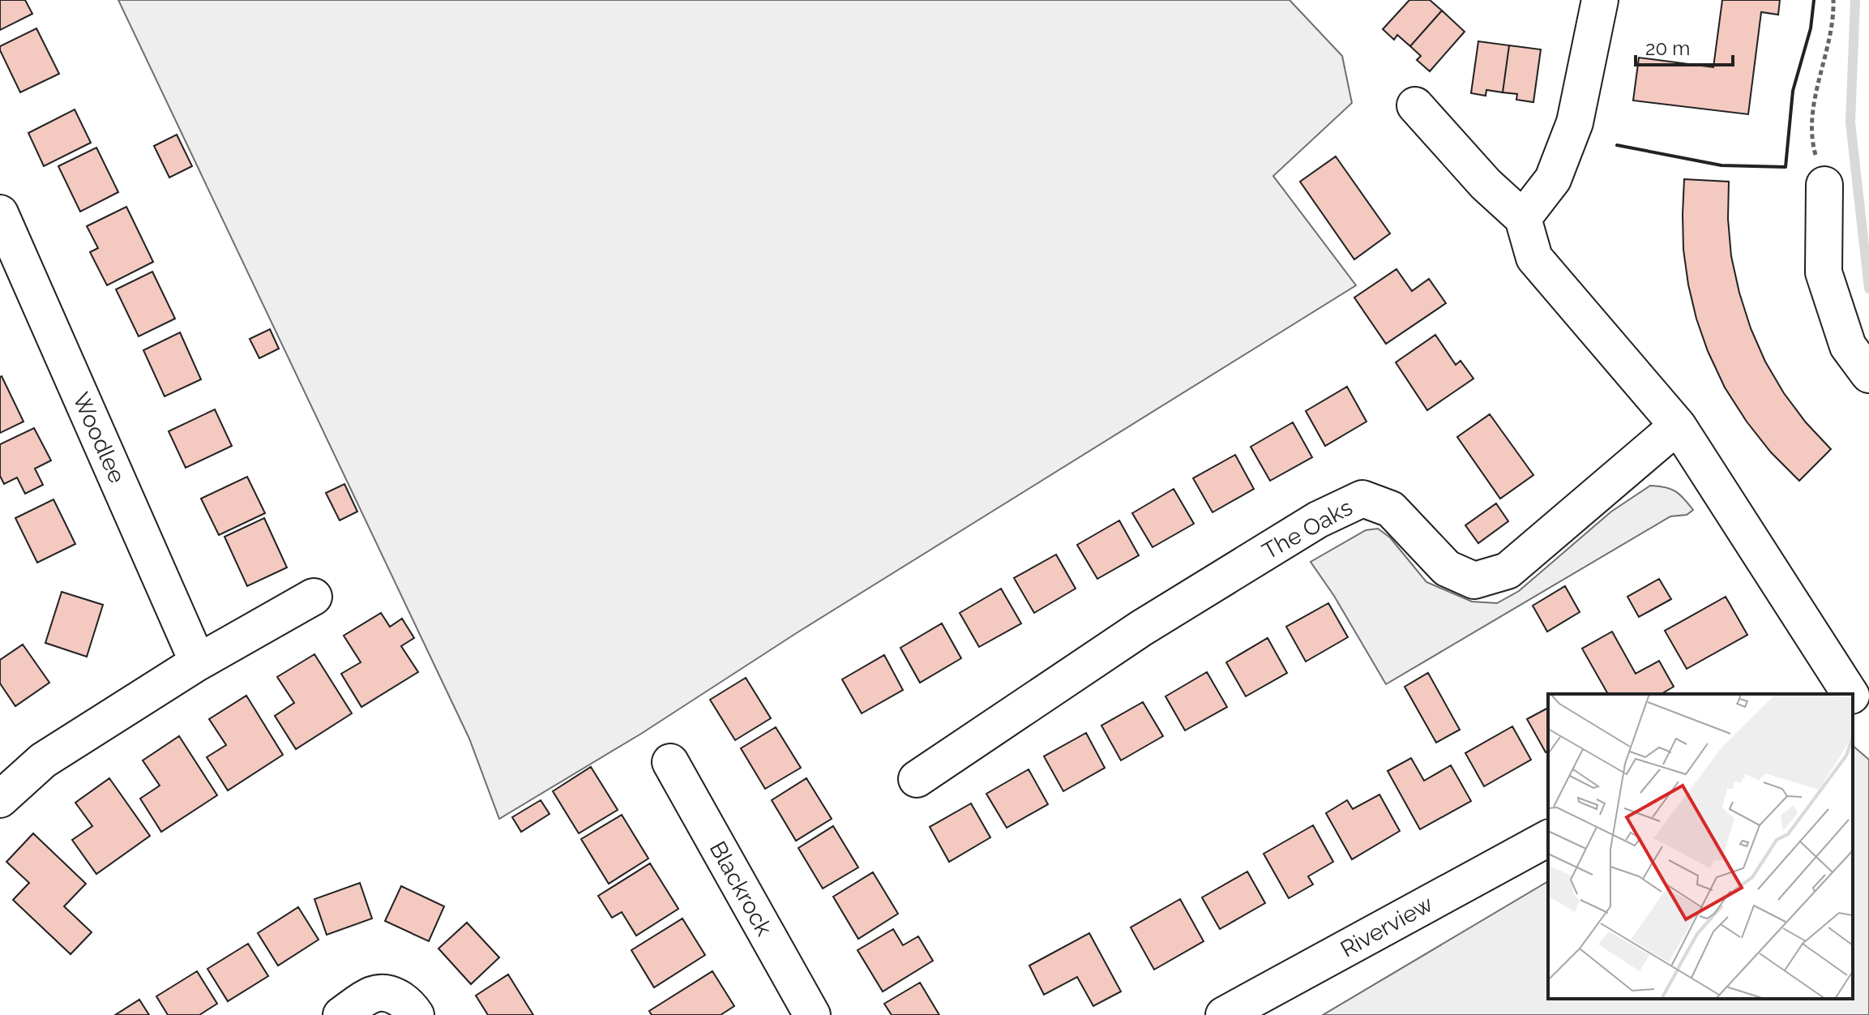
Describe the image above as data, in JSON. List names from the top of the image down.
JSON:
{
  "streets": {
    "street": [
      "Woodlee",
      "The Oaks",
      "Blackrock",
      "Riverview"
    ]
  },
  "scale_bar": "20 m"
}
